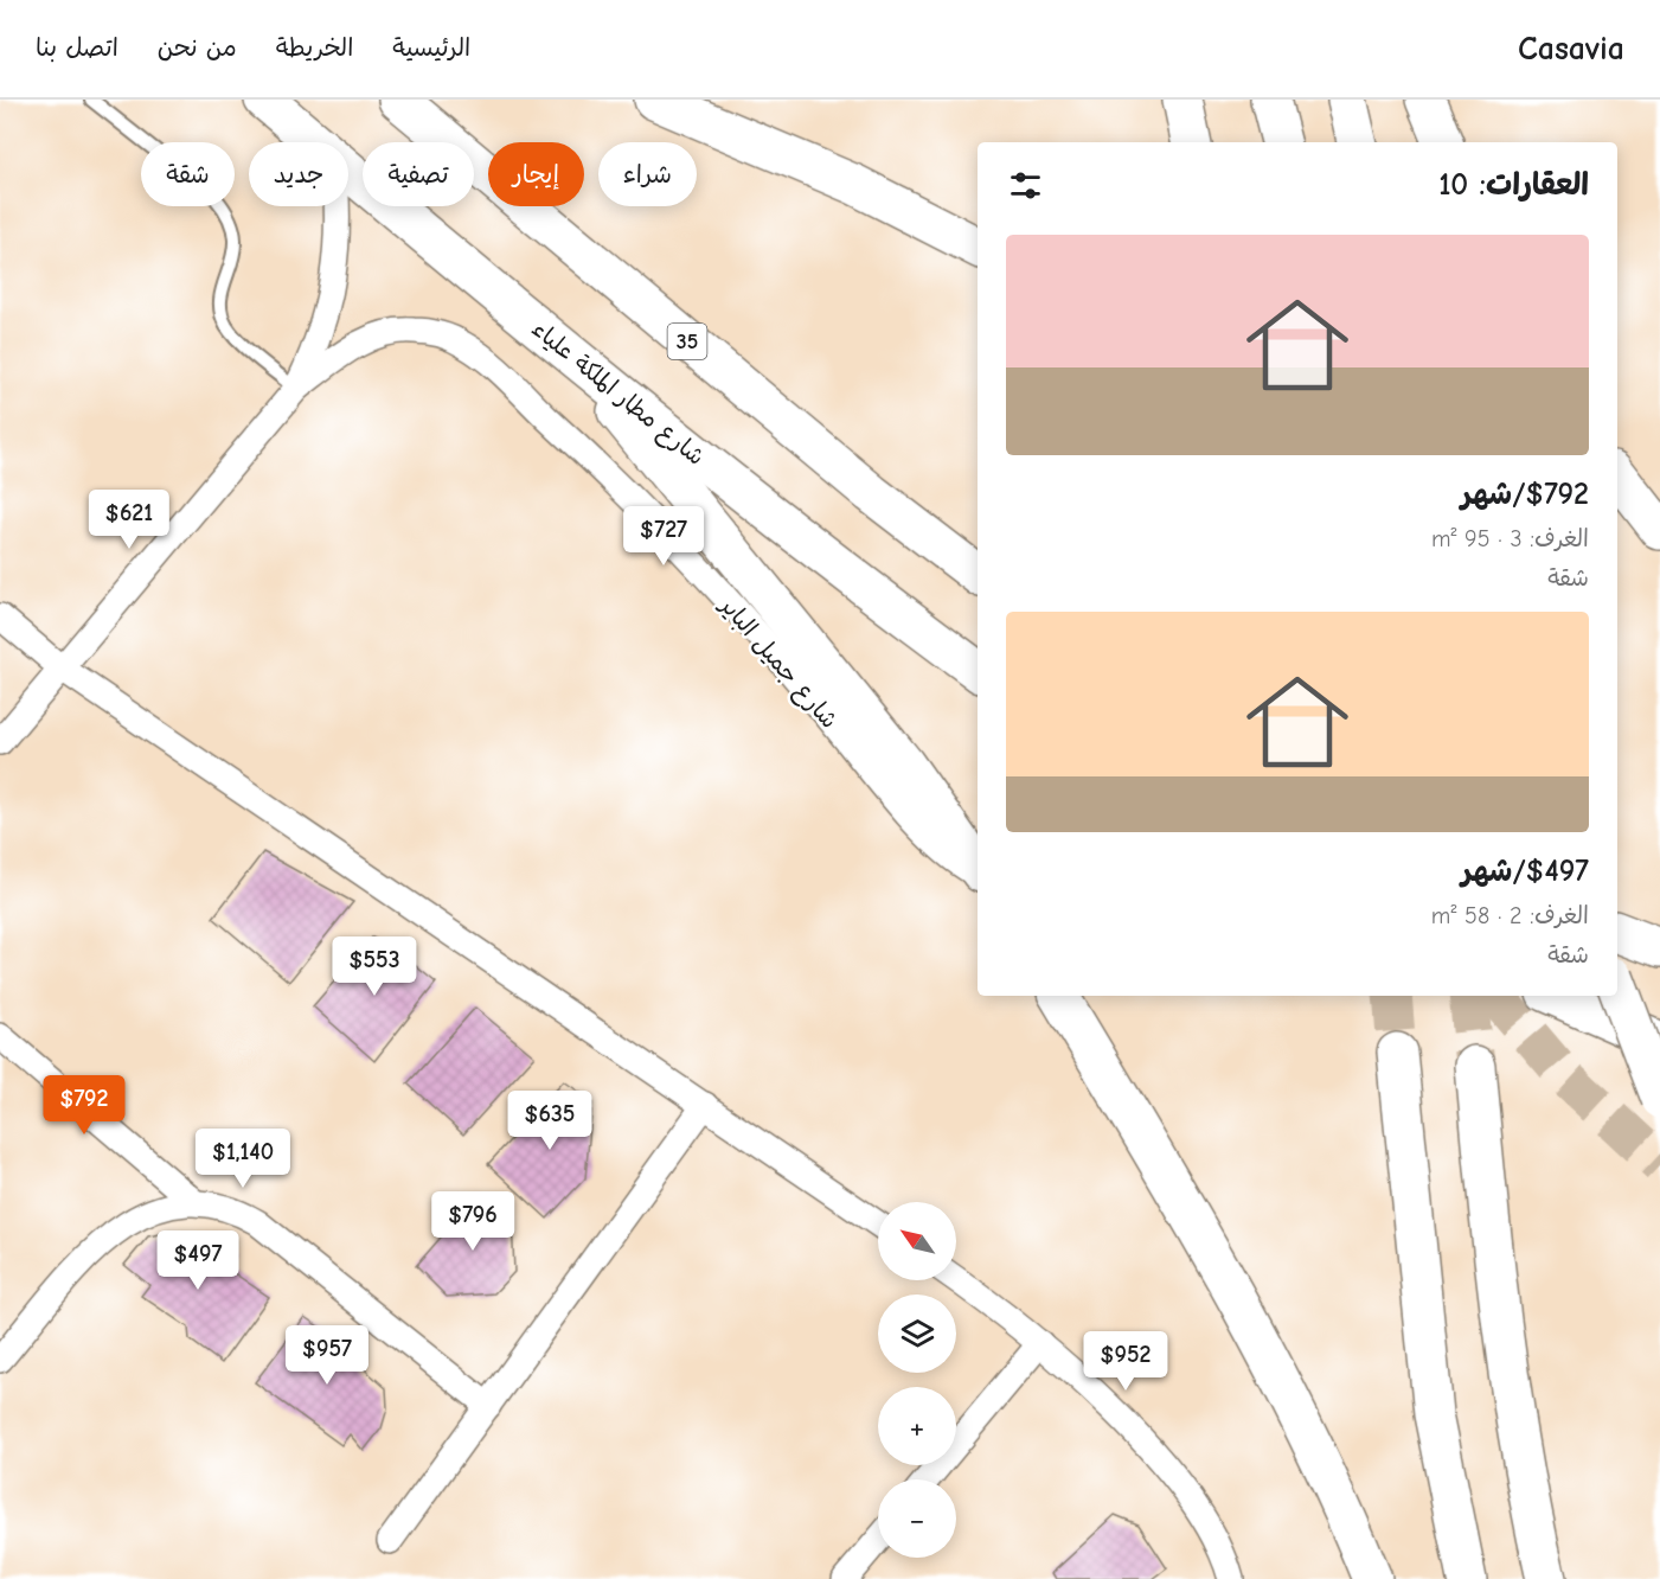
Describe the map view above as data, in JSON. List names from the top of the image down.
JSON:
{
  "streets": {
    "main road": ["35", "شارع مطار الملكة علياء"],
    "street": ["شارع جميل الباير"]
  },
  "north": "top left",
  "page": {
    "header": "Casavia",
    "nav": [
      "الرئيسية",
      "الخريطة",
      "من نحن",
      "اتصل بنا"
    ],
    "chip": [
      "شراء",
      "إيجار",
      "تصفية",
      "جديد",
      "شقة"
    ],
    "heading": "العقارات: 10",
    "list": [
      {
        "name": "$792/شهر",
        "note": "الغرف: 3 · 95 m² · شقة"
      },
      {
        "name": "$497/شهر",
        "note": "الغرف: 2 · 58 m² · شقة"
      }
    ],
    "price": [
      "$621",
      "$727",
      "$553",
      "$792",
      "$635",
      "$1,140",
      "$796",
      "$497",
      "$957",
      "$952"
    ],
    "map_buttons": ["+", "−"]
  }
}
